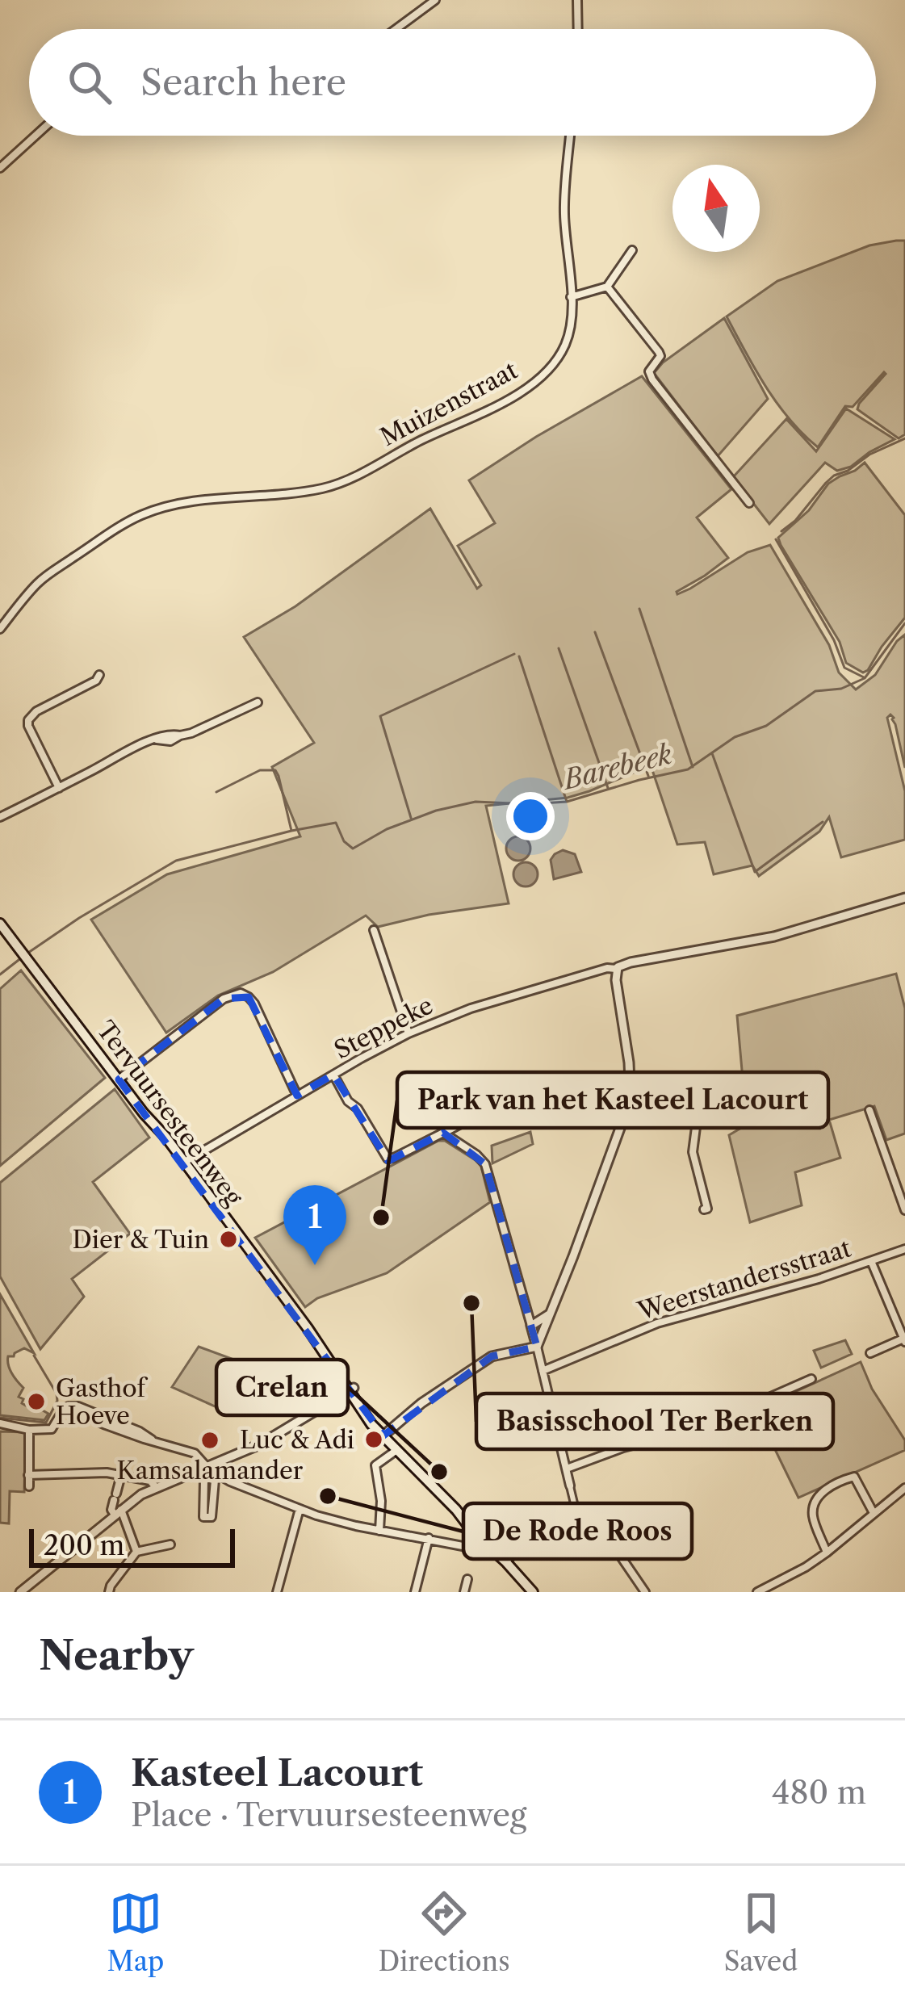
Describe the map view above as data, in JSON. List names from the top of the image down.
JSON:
{
  "streets": {
    "main road": ["Tervuursesteenweg"],
    "street": ["Muizenstraat", "Steppeke", "Weerstandersstraat"]
  },
  "crossings": [
    ["Steppeke", "Tervuursesteenweg"]
  ],
  "water": ["Barebeek"],
  "places": [
    "Park van het Kasteel Lacourt",
    "Dier & Tuin",
    "Basisschool Ter Berken",
    "Gasthof Hoeve",
    "Luc & Adi",
    "Kamsalamander",
    "Crelan",
    "De Rode Roos"
  ],
  "scale_bar": "200 m",
  "north": "top",
  "page": {
    "search": "Search here",
    "pins": "1",
    "scale": "200 m",
    "heading": "Nearby",
    "list": [
      {
        "mark": "1",
        "name": "Kasteel Lacourt",
        "note": "Place · Tervuursesteenweg",
        "value": "480 m"
      }
    ],
    "nav": ["Map", "Directions", "Saved"]
  }
}
